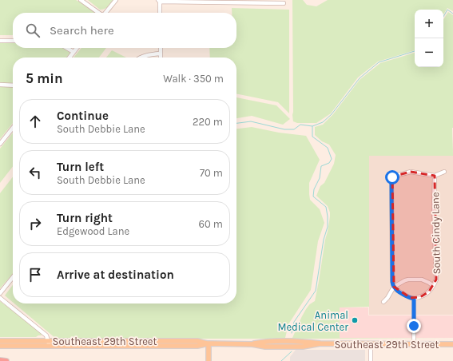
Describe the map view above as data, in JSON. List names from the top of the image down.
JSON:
{
  "streets": {
    "main road": ["Southeast 29th Street"],
    "street": ["South Cindy Lane"]
  },
  "places": ["Animal Medical Center"],
  "page": {
    "map_buttons": ["+", "−"],
    "search": "Search here",
    "heading": ["5 min", "Walk · 350 m"],
    "list": [
      ["Continue", "South Debbie Lane", "220 m"],
      ["Turn left", "South Debbie Lane", "70 m"],
      ["Turn right", "Edgewood Lane", "60 m"],
      "Arrive at destination"
    ]
  }
}
